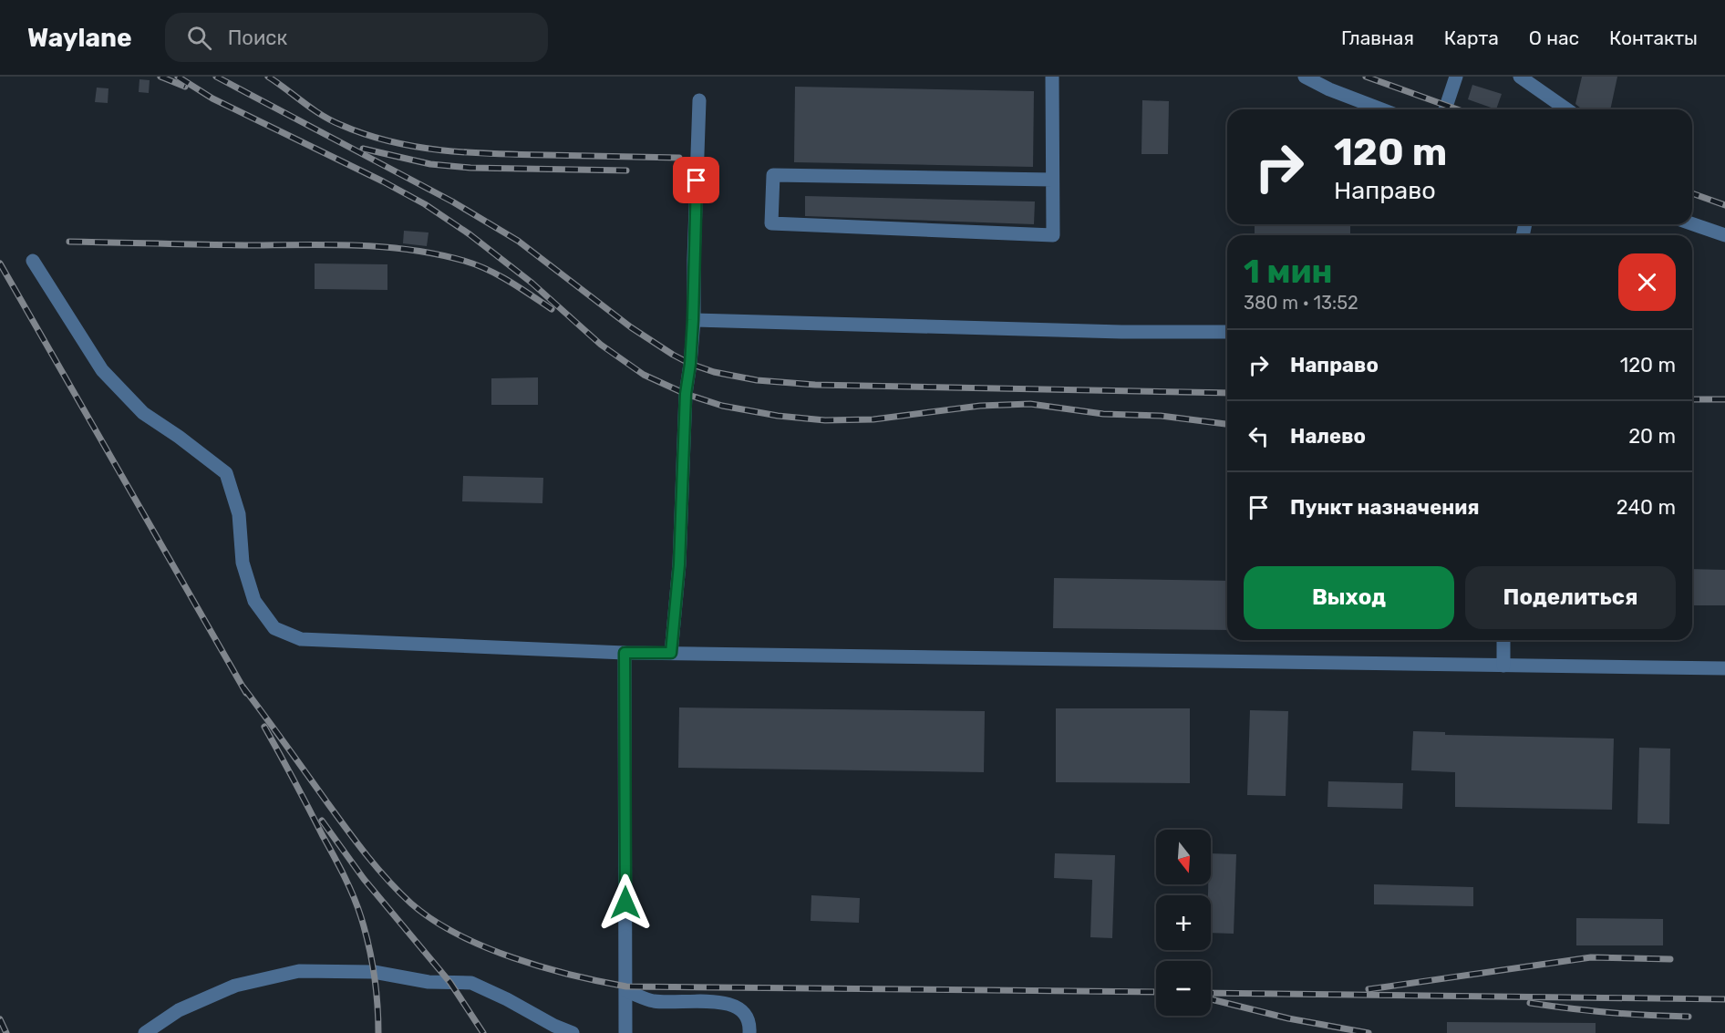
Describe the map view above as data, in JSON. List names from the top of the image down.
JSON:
{
  "north": "bottom",
  "page": {
    "header": "Waylane",
    "search": "Поиск",
    "nav": [
      "Главная",
      "Карта",
      "О нас",
      "Контакты"
    ],
    "turn": ["120 m", "Направо"],
    "heading": ["1 мин", "380 m · 13:52"],
    "list": [
      {
        "name": "Направо",
        "value": "120 m"
      },
      {
        "name": "Налево",
        "value": "20 m"
      },
      {
        "name": "Пункт назначения",
        "value": "240 m"
      }
    ],
    "buttons": ["Выход", "Поделиться"],
    "map_buttons": ["+", "−"]
  }
}
